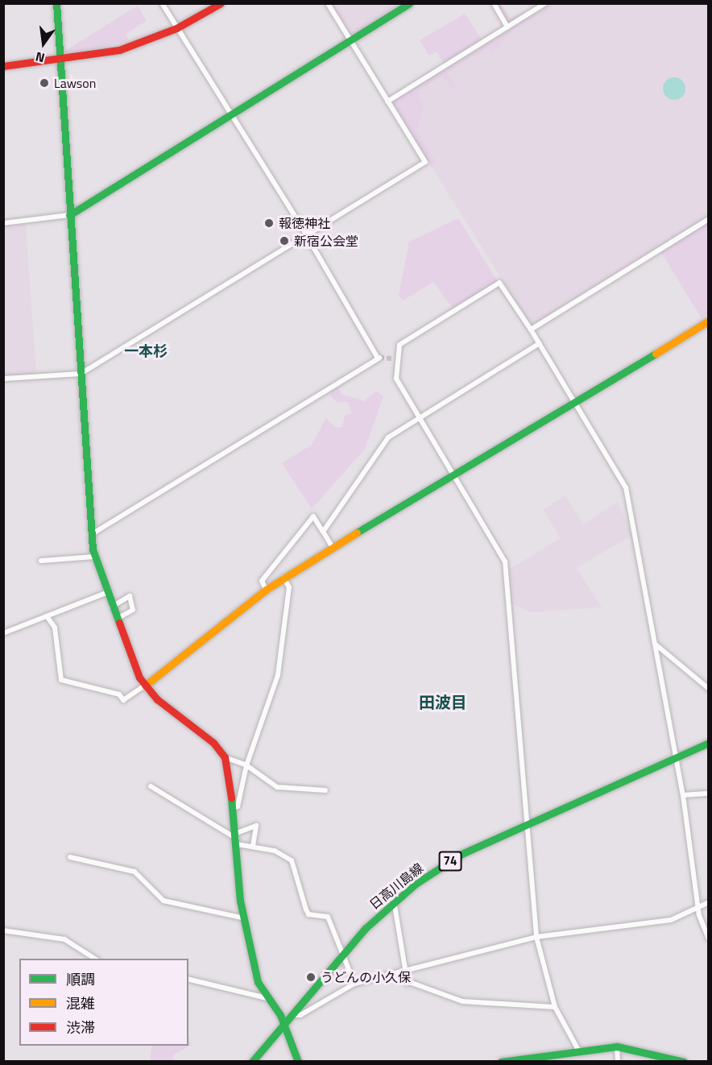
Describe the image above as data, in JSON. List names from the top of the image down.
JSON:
{
  "streets": {
    "street": ["74", "日高川島線"]
  },
  "districts": ["一本杉", "田波目"],
  "places": [
    "Lawson",
    "報徳神社",
    "新宿公会堂",
    "うどんの小久保"
  ],
  "legend": ["順調", "混雑", "渋滞"],
  "north": "bottom"
}
